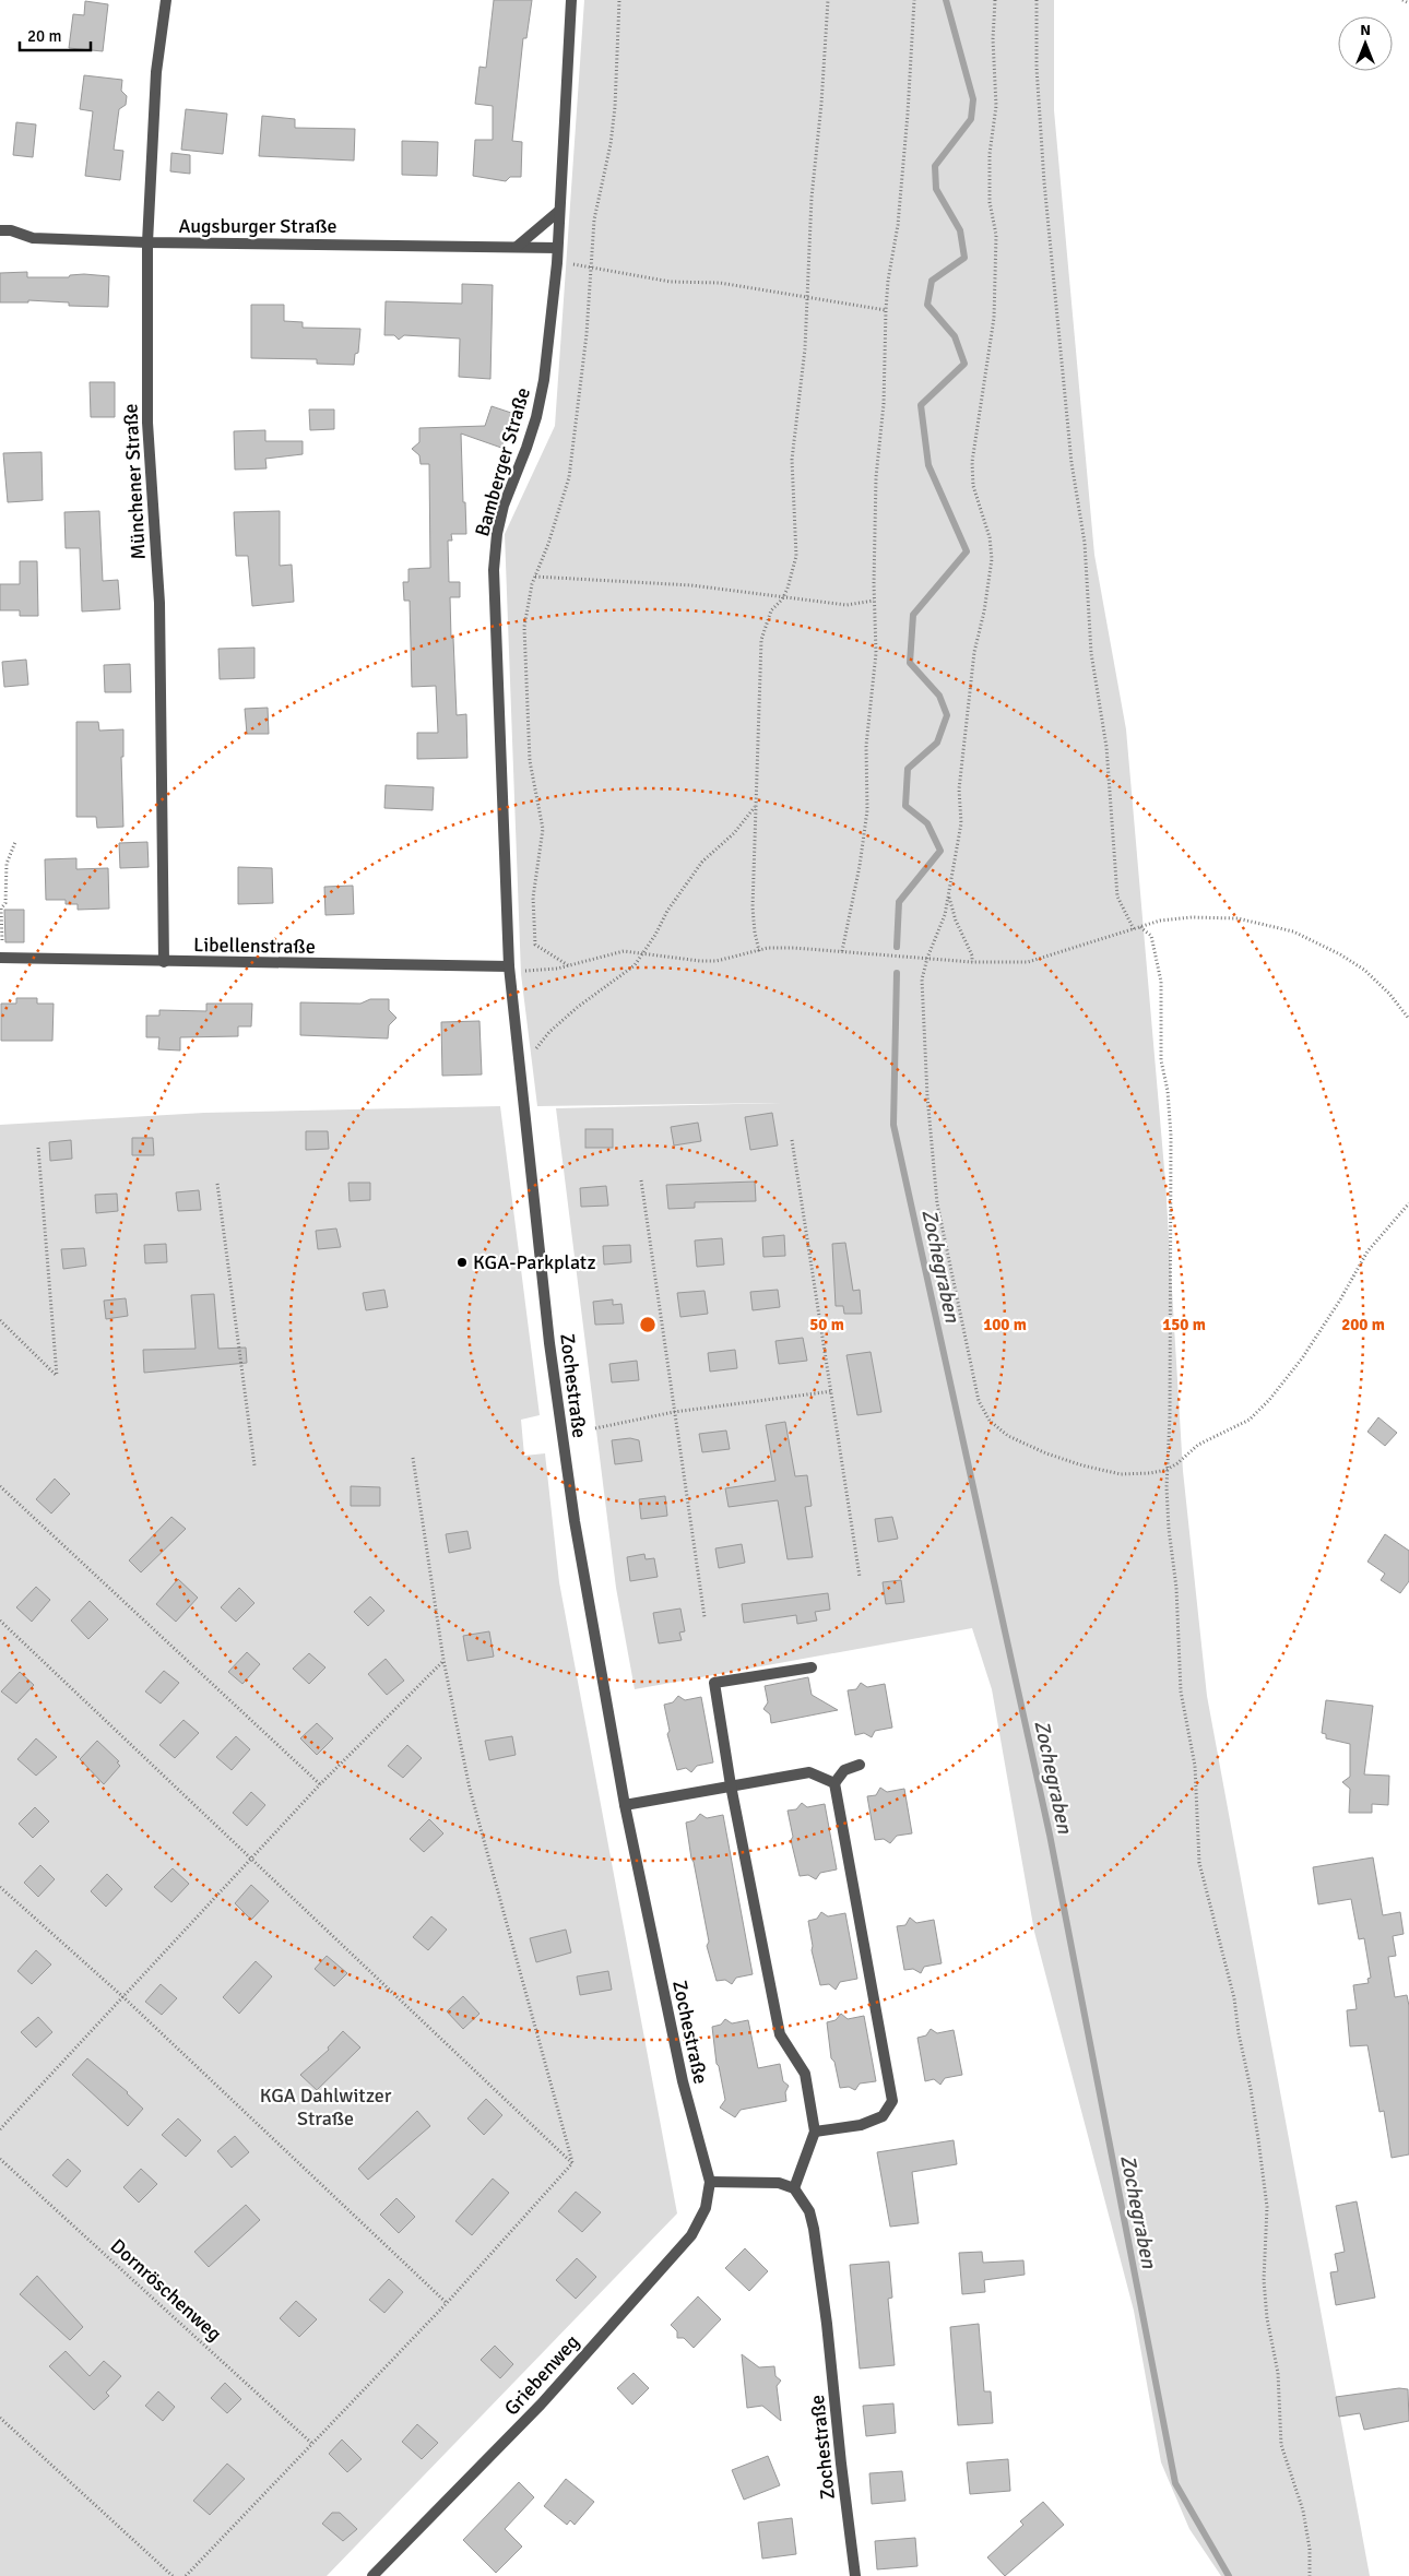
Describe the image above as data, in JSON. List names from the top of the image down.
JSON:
{
  "streets": {
    "street": [
      "Augsburger Straße",
      "Bamberger Straße",
      "Münchener Straße",
      "Libellenstraße",
      "Zochestraße",
      "Griebenweg"
    ],
    "path": ["Dornröschenweg"]
  },
  "crossings": [
    ["Augsburger Straße", "Bamberger Straße"],
    ["Augsburger Straße", "Münchener Straße"],
    ["Bamberger Straße", "Libellenstraße"],
    ["Bamberger Straße", "Zochestraße"],
    ["Münchener Straße", "Libellenstraße"],
    ["Libellenstraße", "Zochestraße"],
    ["Zochestraße", "Griebenweg"]
  ],
  "water": ["Zochegraben"],
  "parks": ["KGA Dahlwitzer Straße"],
  "places": ["KGA-Parkplatz"],
  "scale_bar": "20 m",
  "north": "top",
  "rings": [
    "50 m",
    "100 m",
    "150 m",
    "200 m"
  ]
}
